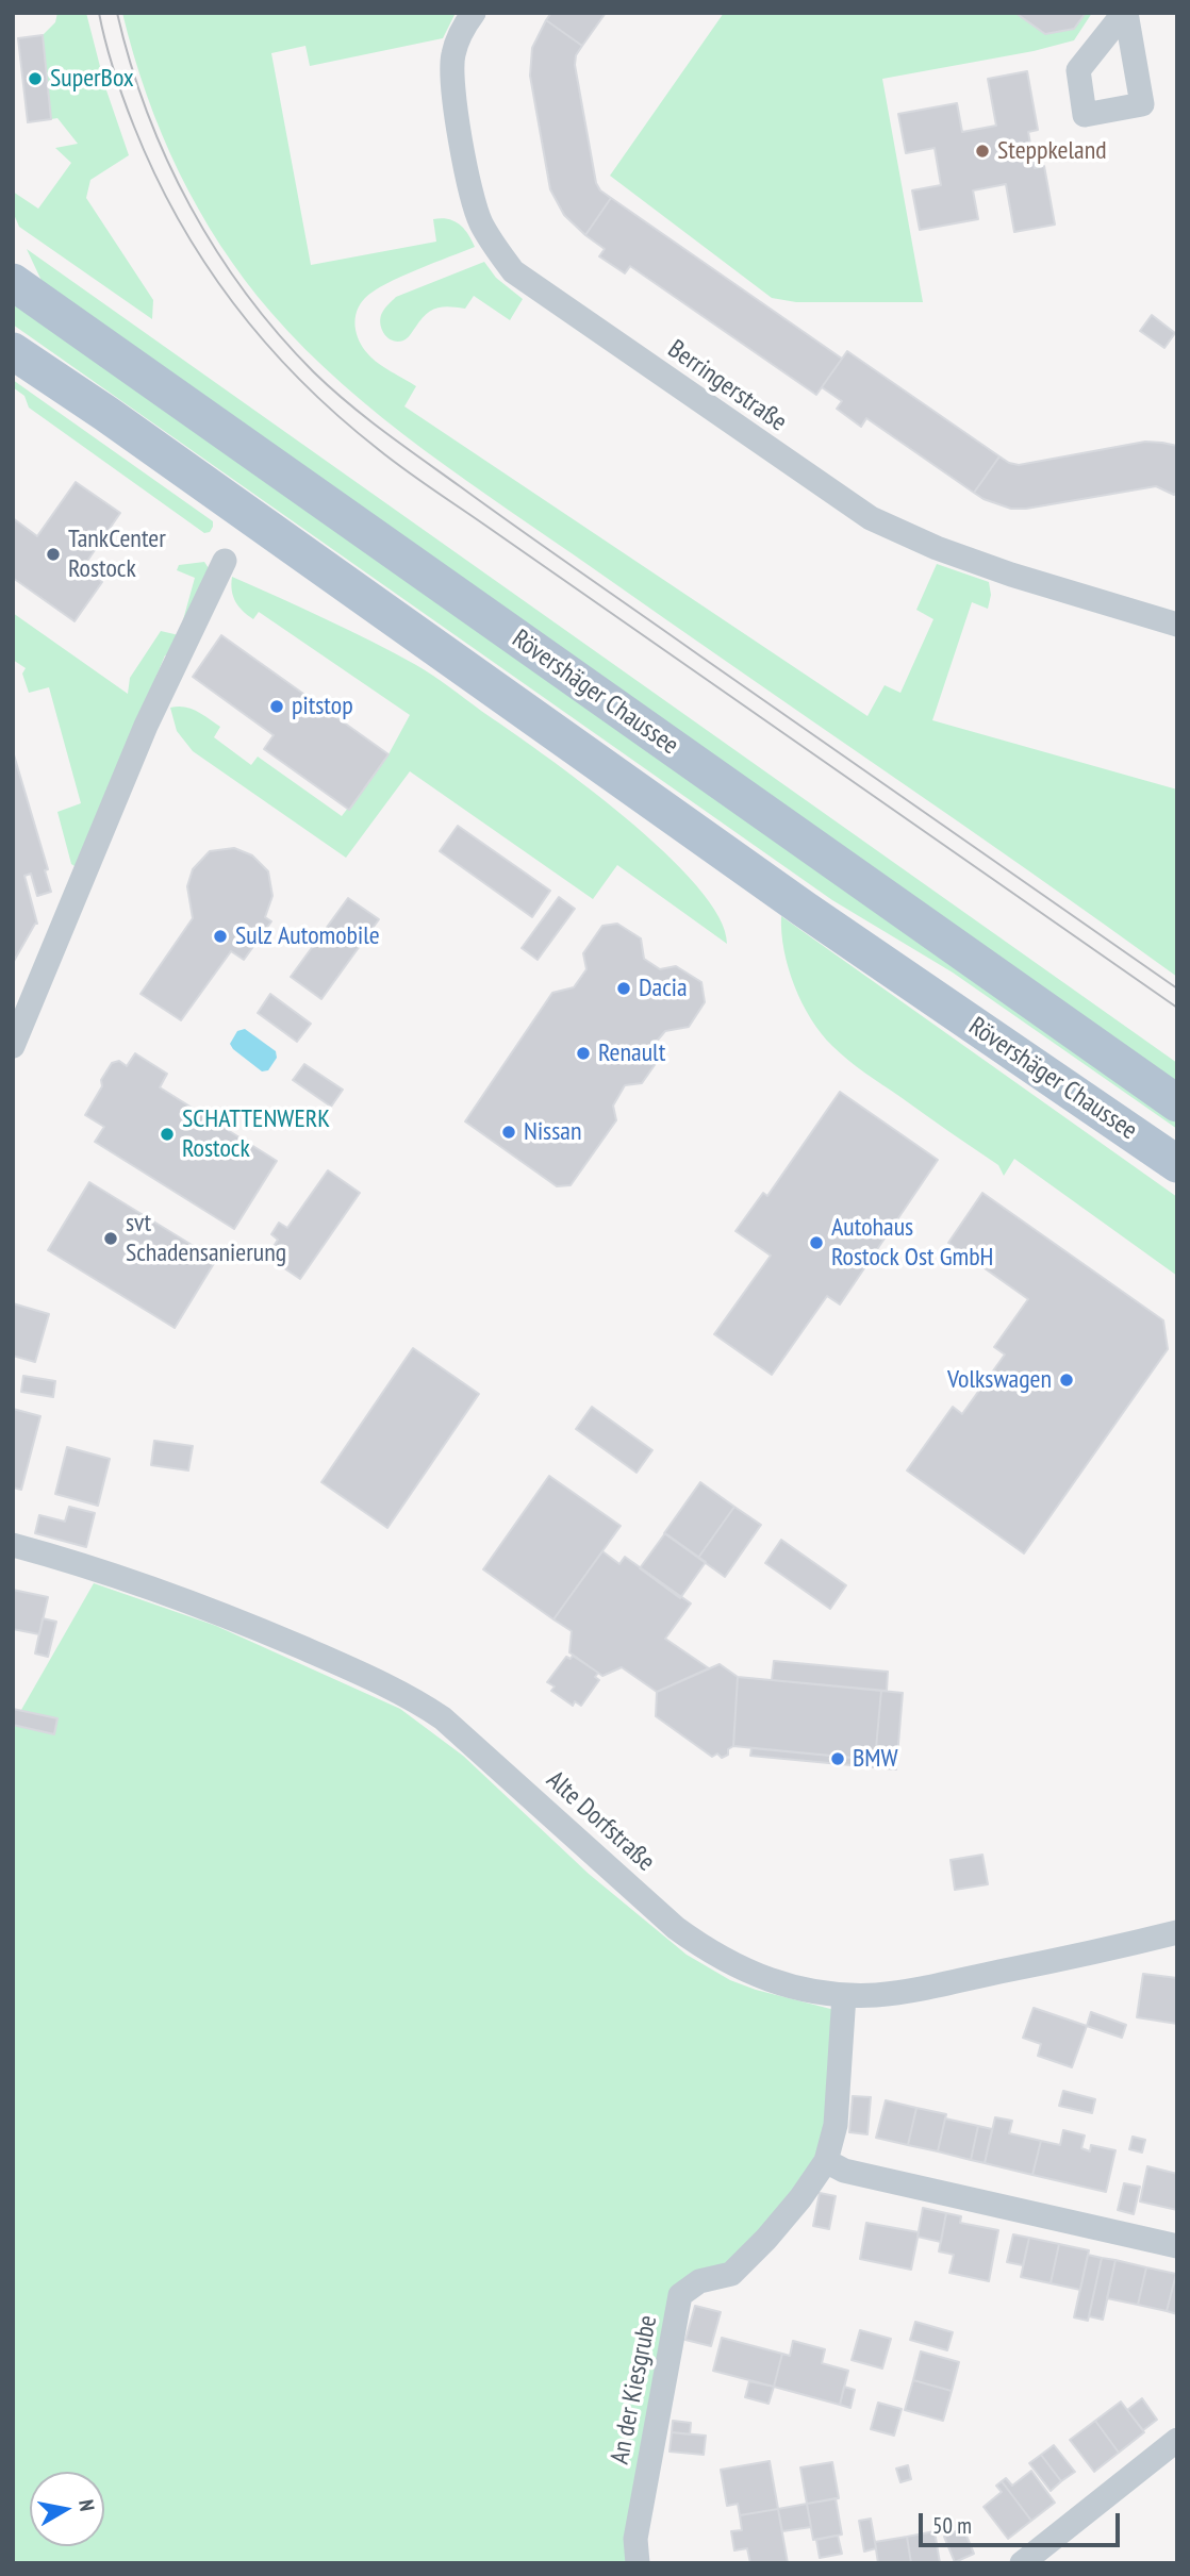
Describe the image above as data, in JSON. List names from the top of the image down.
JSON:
{
  "streets": {
    "main road": ["Rövershäger Chaussee"],
    "street": ["Berringerstraße", "Alte Dorfstraße", "An der Kiesgrube"]
  },
  "crossings": [
    ["Alte Dorfstraße", "An der Kiesgrube"]
  ],
  "places": [
    "SuperBox",
    "Steppkeland",
    "TankCenter Rostock",
    "pitstop",
    "Sulz Automobile",
    "Dacia",
    "Renault",
    "Nissan",
    "SCHATTENWERK Rostock",
    "svt Schadensanierung",
    "Autohaus Rostock Ost GmbH",
    "Volkswagen",
    "BMW"
  ],
  "scale_bar": "50 m",
  "north": "right"
}
